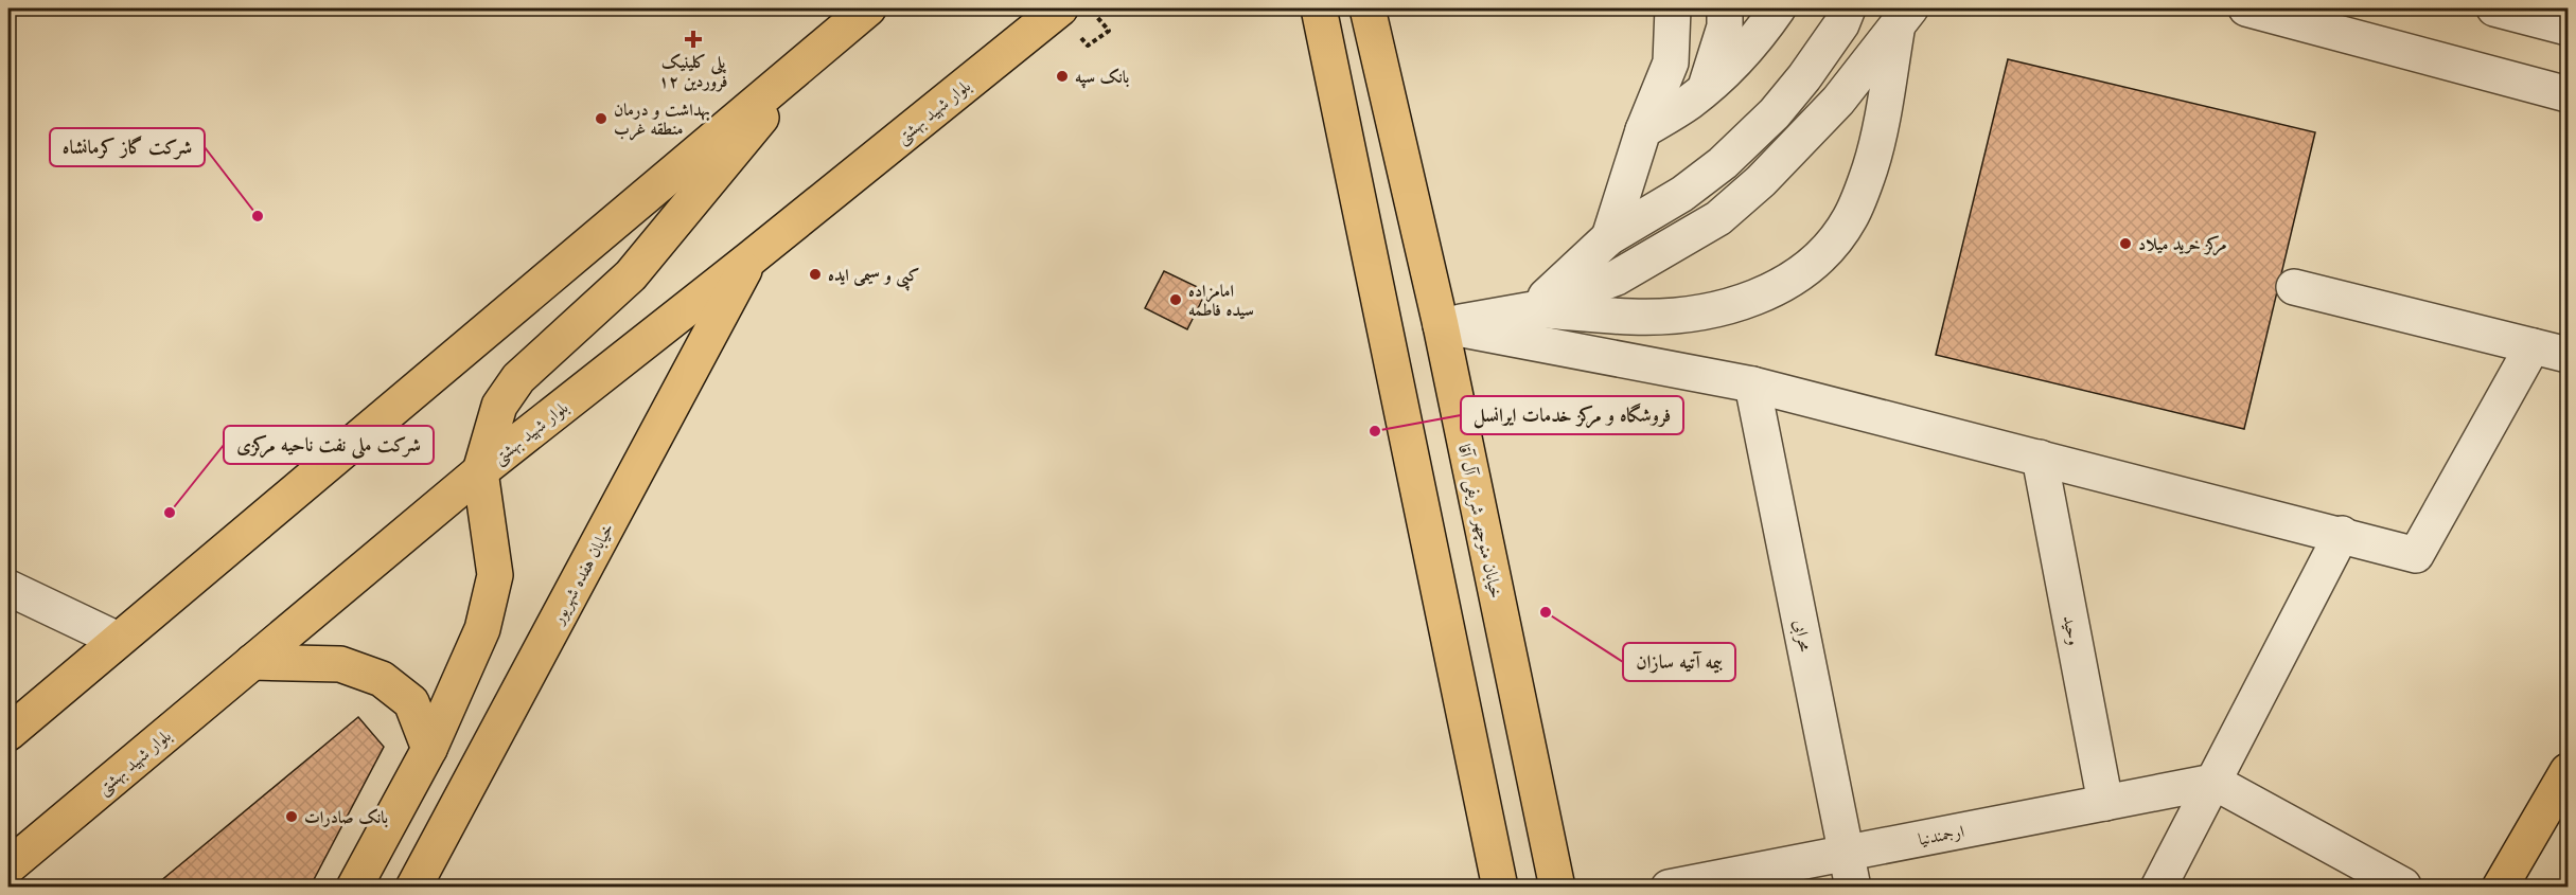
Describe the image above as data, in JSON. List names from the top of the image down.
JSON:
{
  "streets": {
    "main road": ["بلوار شهید بهشتی", "خیابان منوچهر شریفی آل آقا", "خیابان هفده شهریور"],
    "street": ["وحید", "محرابی", "ارجمندنیا"]
  },
  "crossings": [
    ["بلوار شهید بهشتی", "خیابان هفده شهریور"],
    ["وحید", "ارجمندنیا"],
    ["محرابی", "ارجمندنیا"]
  ],
  "places": {
    "health": ["پلی کلینیک ۱۲ فروردین"],
    "other": [
      "بانک سپه",
      "بهداشت و درمان منطقه غرب",
      "شرکت گاز کرمانشاه",
      "مرکز خرید میلاد",
      "کپی و سیمی ایده",
      "امامزاده سیده فاطمه",
      "فروشگاه و مرکز خدمات ایرانسل",
      "شرکت ملی نفت ناحیه مرکزی",
      "بیمه آتیه سازان",
      "بانک صادرات"
    ]
  }
}
